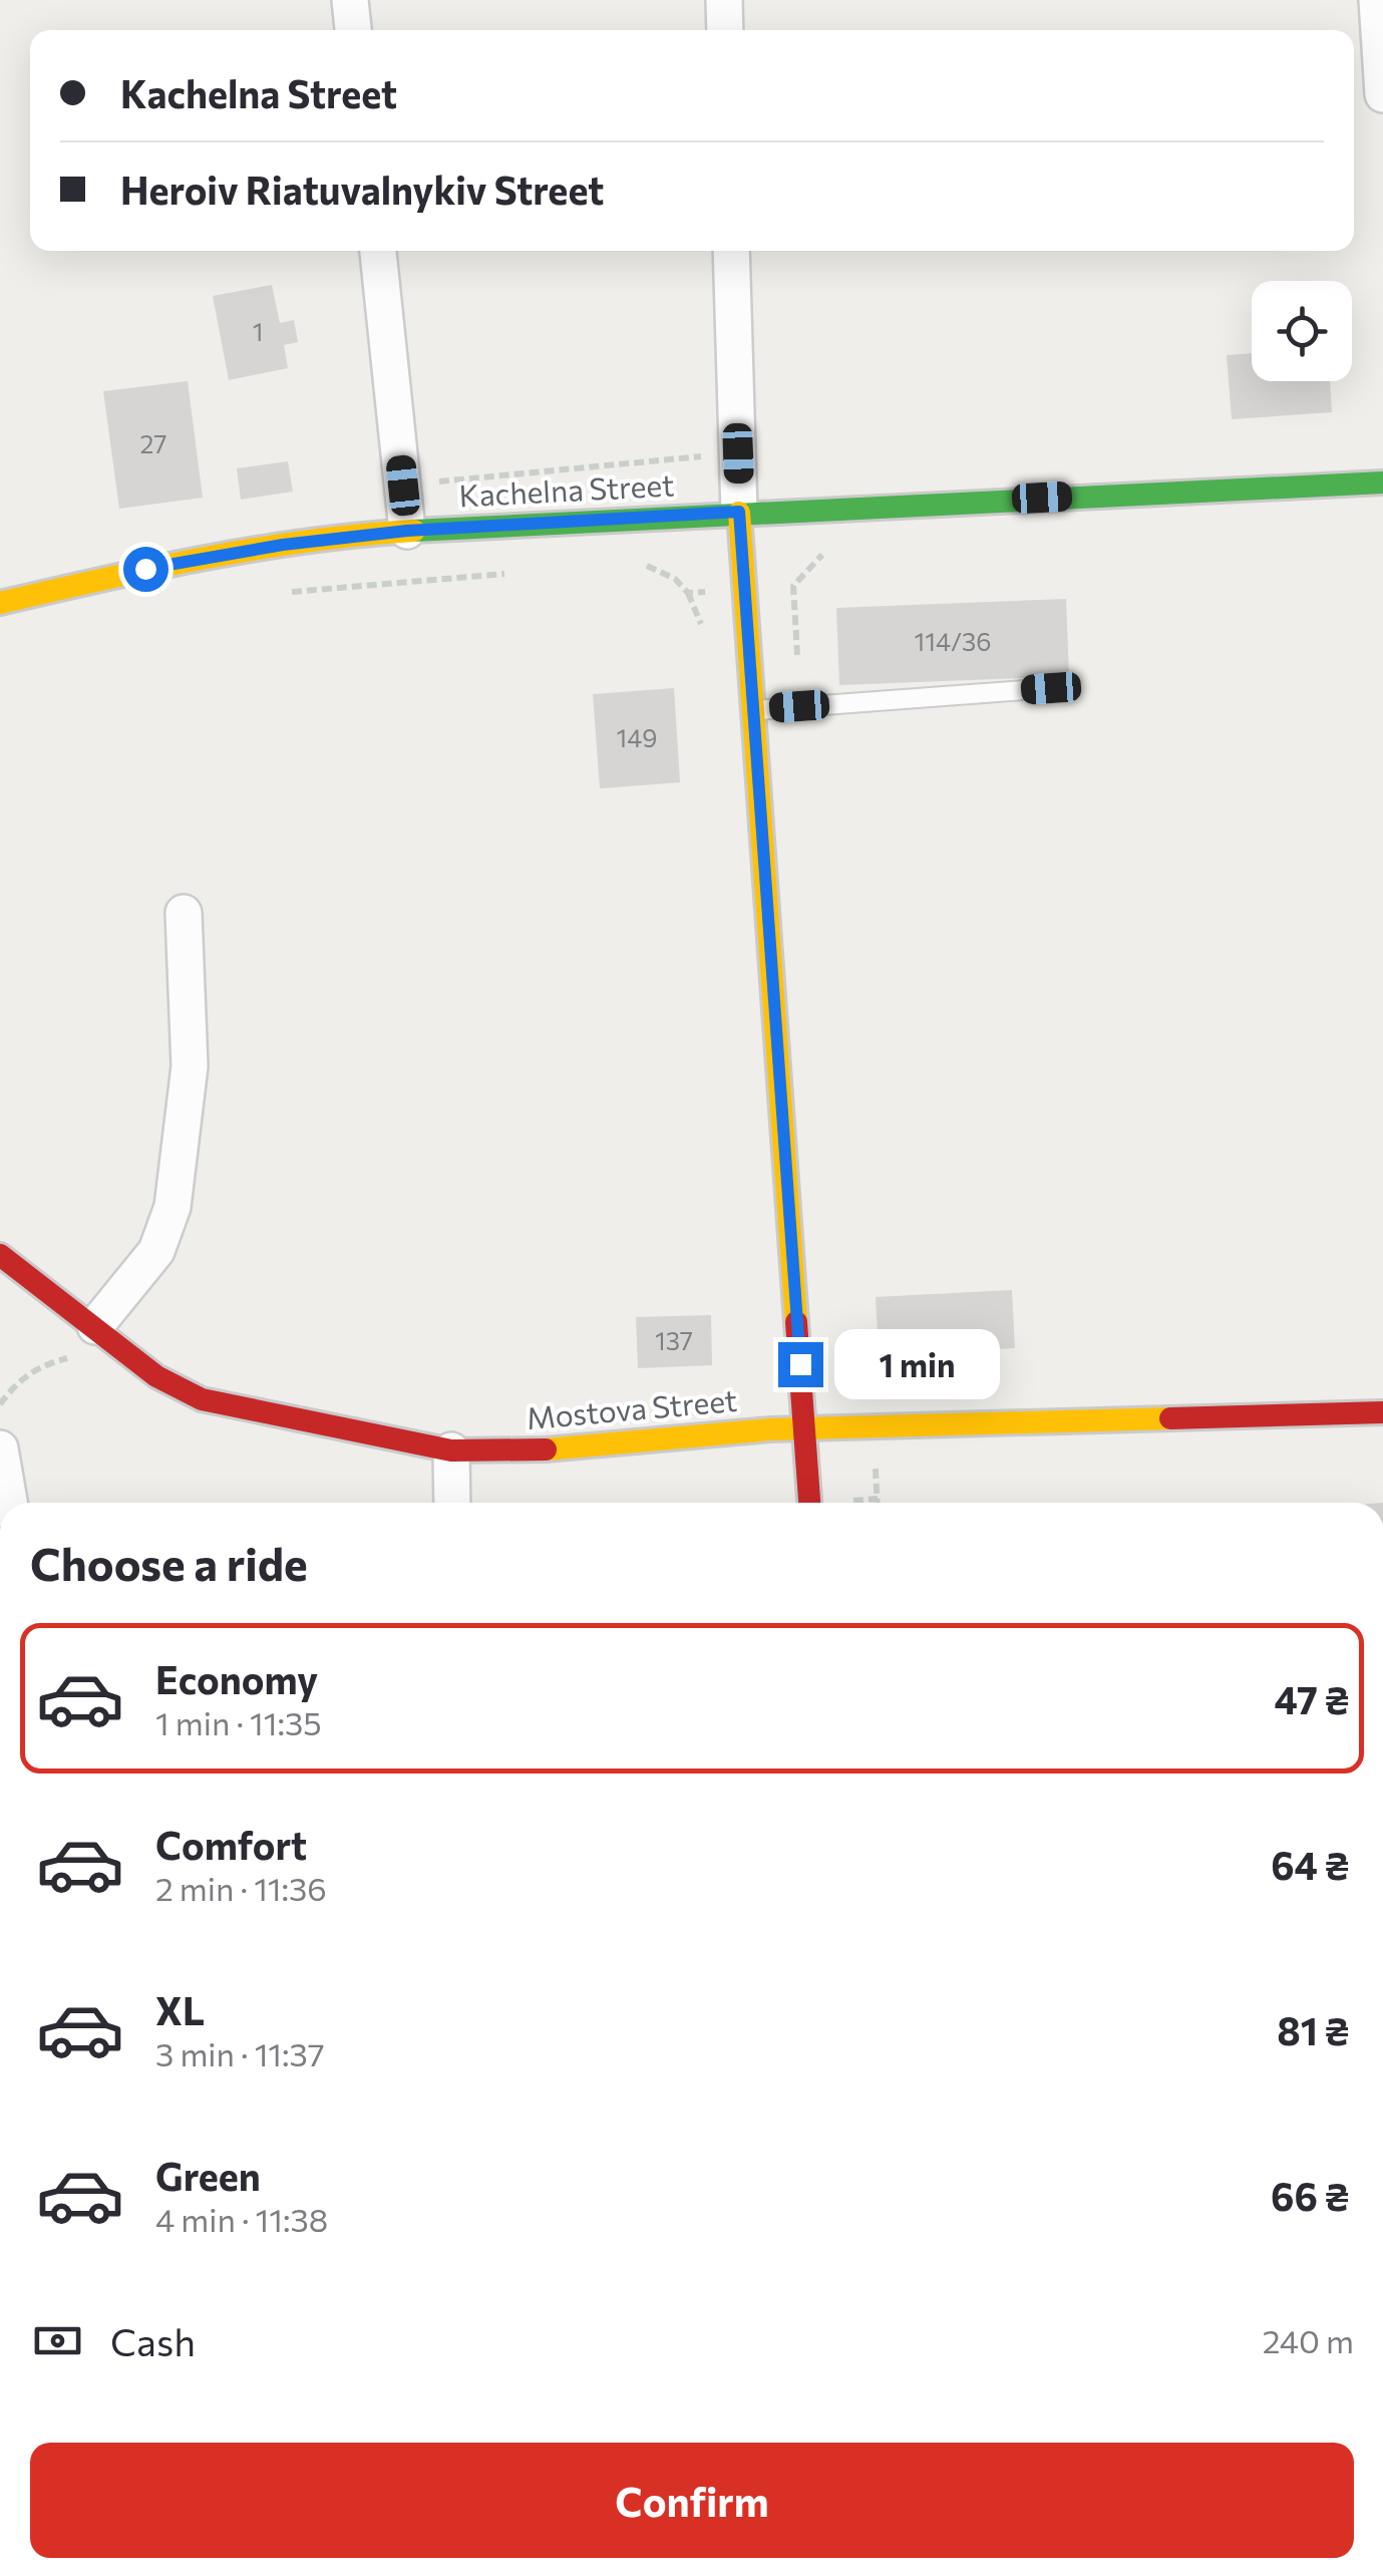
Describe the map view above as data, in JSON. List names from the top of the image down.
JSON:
{
  "streets": {
    "street": ["Kachelna Street", "Mostova Street"]
  },
  "house_numbers": [
    "1",
    "27",
    "114/36",
    "149",
    "137"
  ],
  "page": {
    "banner": ["Kachelna Street", "Heroiv Riatuvalnykiv Street"],
    "bubble": "1 min",
    "heading": "Choose a ride",
    "list": [
      {
        "name": "Economy",
        "note": "1 min · 11:35",
        "value": "47 ₴"
      },
      {
        "name": "Comfort",
        "note": "2 min · 11:36",
        "value": "64 ₴"
      },
      {
        "name": "XL",
        "note": "3 min · 11:37",
        "value": "81 ₴"
      },
      {
        "name": "Green",
        "note": "4 min · 11:38",
        "value": "66 ₴"
      }
    ],
    "pay": ["Cash", "240 m"],
    "buttons": "Confirm"
  }
}
